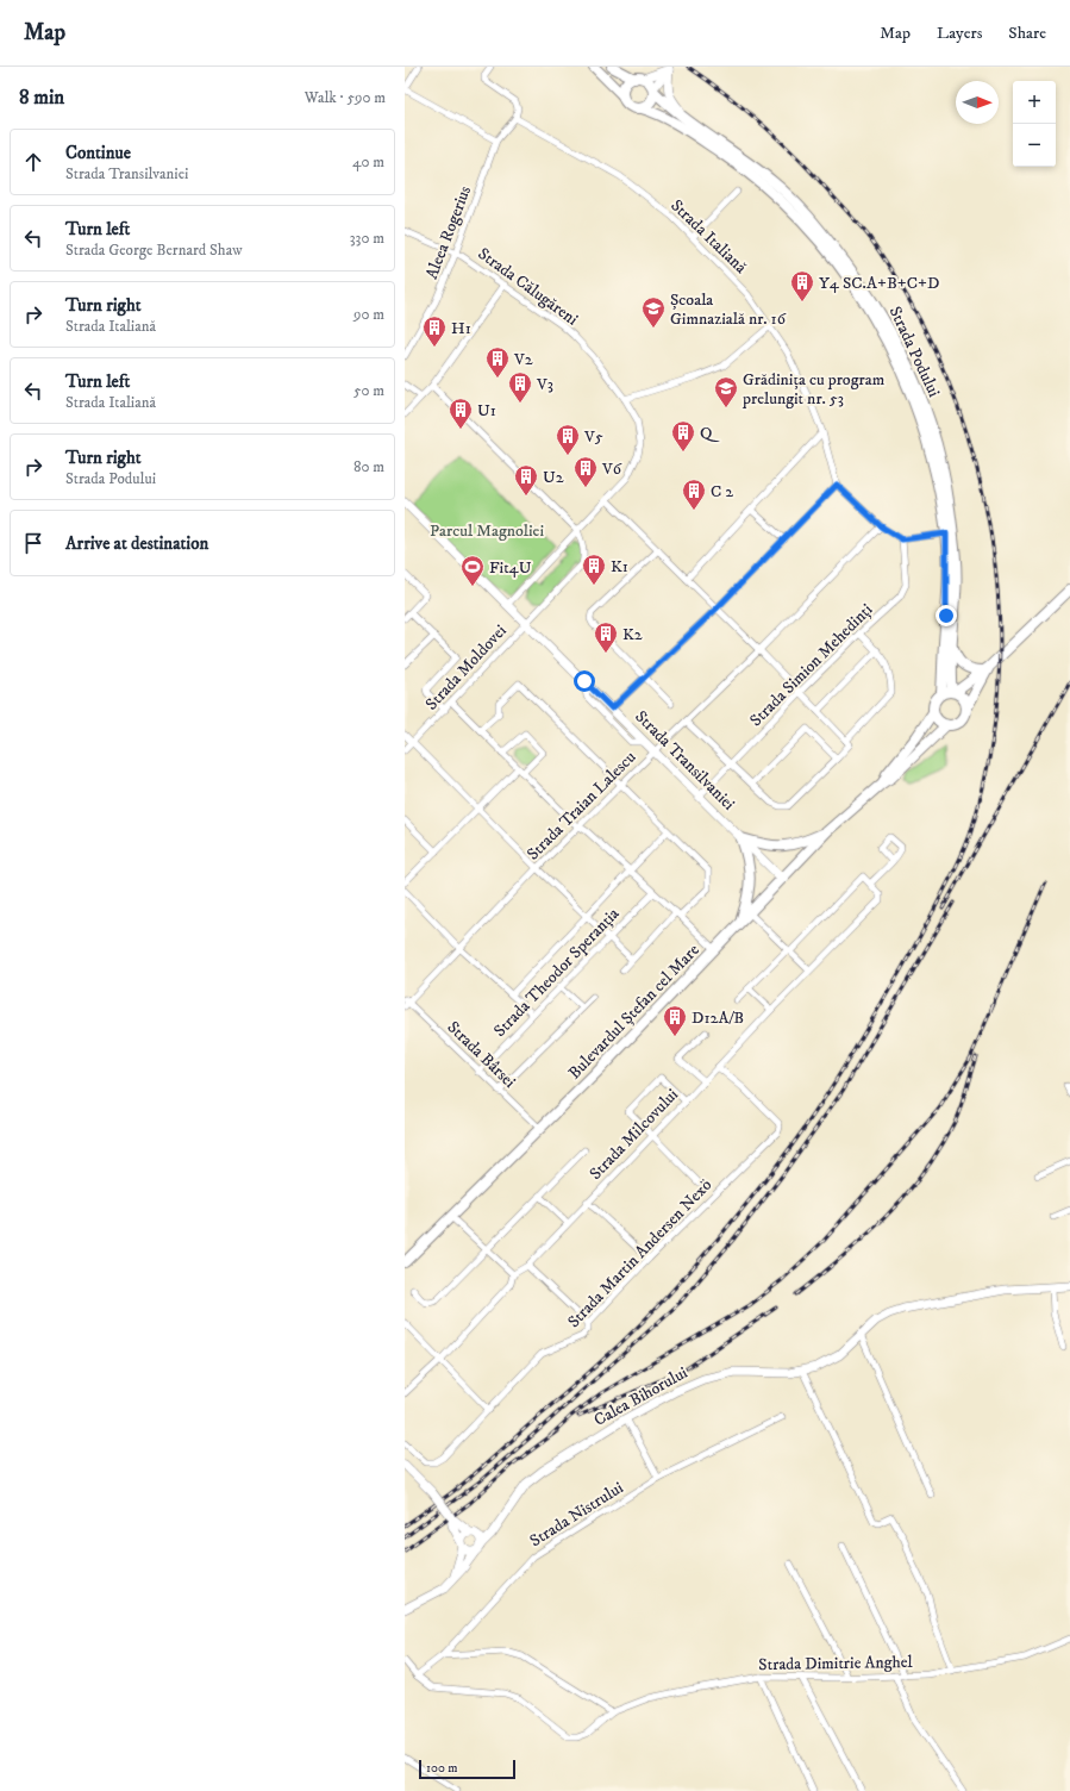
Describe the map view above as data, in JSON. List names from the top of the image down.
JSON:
{
  "streets": {
    "main road": [
      "Strada Podului",
      "Strada Transilvaniei",
      "Bulevardul Ștefan cel Mare",
      "Calea Bihorului"
    ],
    "street": [
      "Aleea Rogerius",
      "Strada Italiană",
      "Strada Călugăreni",
      "Strada Simion Mehedinți",
      "Strada Moldovei",
      "Strada Traian Lalescu",
      "Strada Theodor Speranția",
      "Strada Bârsei",
      "Strada Milcovului",
      "Strada Martin Andersen Nexö",
      "Strada Nistrului",
      "Strada Dimitrie Anghel"
    ]
  },
  "crossings": [
    ["Aleea Rogerius", "Strada Italiană"],
    ["Aleea Rogerius", "Strada Călugăreni"],
    ["Strada Călugăreni", "Strada Transilvaniei"],
    ["Strada Podului", "Bulevardul Ștefan cel Mare"],
    ["Strada Simion Mehedinți", "Strada Transilvaniei"],
    ["Strada Moldovei", "Strada Transilvaniei"],
    ["Strada Transilvaniei", "Strada Traian Lalescu"],
    ["Strada Transilvaniei", "Bulevardul Ștefan cel Mare"],
    ["Strada Traian Lalescu", "Strada Bârsei"],
    ["Strada Theodor Speranția", "Strada Bârsei"],
    ["Bulevardul Ștefan cel Mare", "Strada Bârsei"],
    ["Strada Milcovului", "Strada Martin Andersen Nexö"],
    ["Strada Nistrului", "Strada Dimitrie Anghel"]
  ],
  "parks": ["Parcul Magnoliei"],
  "places": {
    "building": [
      "Y4 SC.A+B+C+D",
      "H1",
      "V2",
      "V3",
      "U1",
      "Q",
      "V5",
      "V6",
      "U2",
      "C 2",
      "K1",
      "K2",
      "D12A/B"
    ],
    "school or university": ["Școala Gimnazială nr. 16", "Grădinița cu program prelungit nr. 53"],
    "sports": ["Fit4U"]
  },
  "scale_bar": "100 m",
  "north": "right",
  "page": {
    "header": "Map",
    "nav": ["Map", "Layers", "Share"],
    "heading": ["8 min", "Walk · 590 m"],
    "map_buttons": ["+", "−"],
    "list": [
      ["Continue", "Strada Transilvaniei", "40 m"],
      ["Turn left", "Strada George Bernard Shaw", "330 m"],
      ["Turn right", "Strada Italiană", "90 m"],
      ["Turn left", "Strada Italiană", "50 m"],
      ["Turn right", "Strada Podului", "80 m"],
      "Arrive at destination"
    ],
    "scale": "100 m"
  }
}
